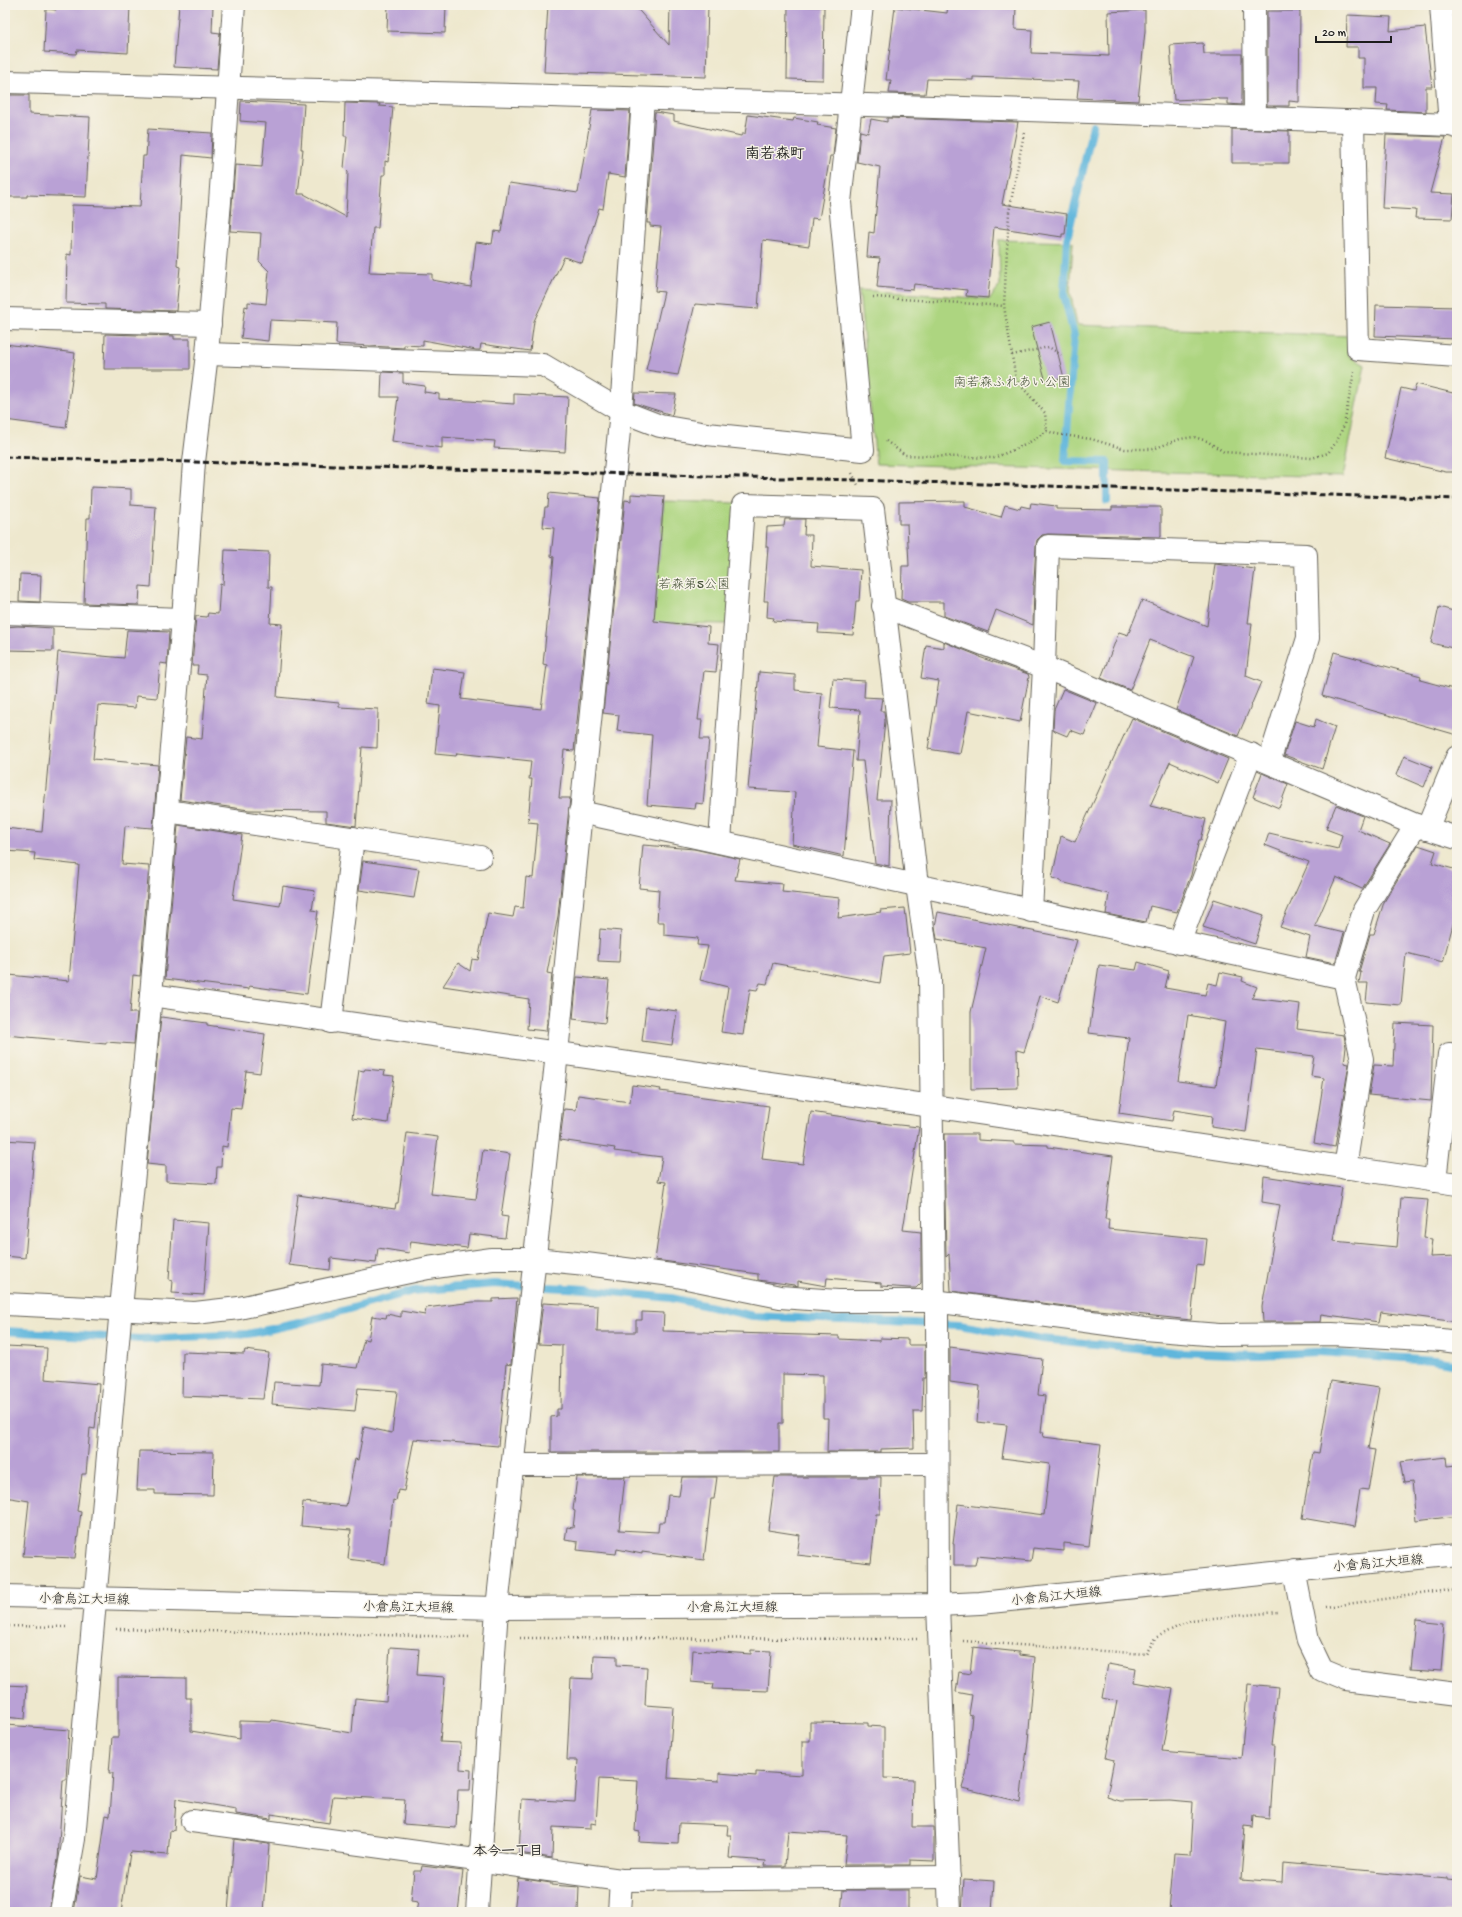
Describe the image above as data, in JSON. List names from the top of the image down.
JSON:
{
  "streets": {
    "street": ["小倉烏江大垣線"]
  },
  "districts": ["南若森町", "本今一丁目"],
  "parks": ["南若森ふれあい公園", "若森第5公園"],
  "scale_bar": "20 m"
}
